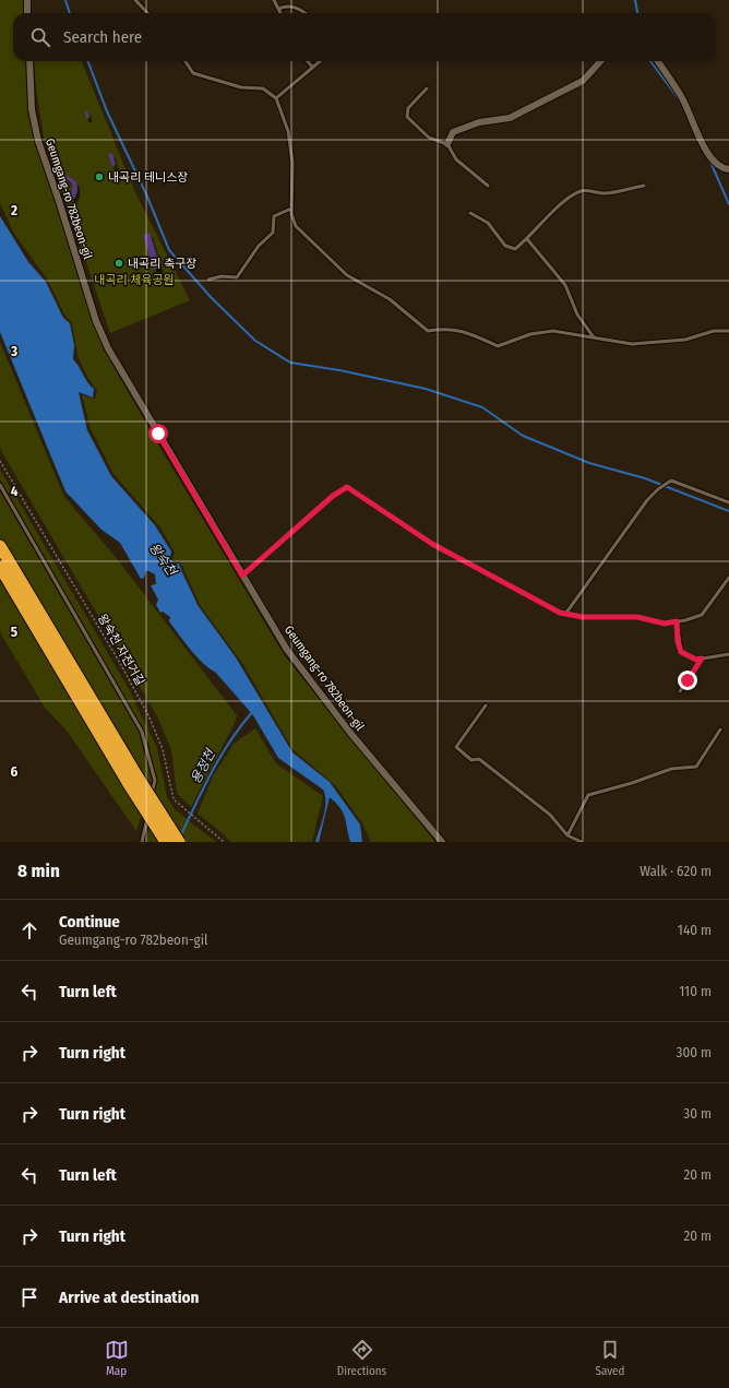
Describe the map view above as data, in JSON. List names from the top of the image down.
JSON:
{
  "streets": {
    "street": ["Geumgang-ro 782beon-gil"],
    "path": ["왕숙천 자전거길"]
  },
  "water": ["왕숙천", "용정천"],
  "parks": ["내곡리 체육공원"],
  "places": ["내곡리 테니스장", "내곡리 축구장"],
  "page": {
    "search": "Search here",
    "heading": ["8 min", "Walk · 620 m"],
    "list": [
      ["Continue", "Geumgang-ro 782beon-gil", "140 m"],
      ["Turn left", "110 m"],
      ["Turn right", "300 m"],
      ["Turn right", "30 m"],
      ["Turn left", "20 m"],
      ["Turn right", "20 m"],
      "Arrive at destination"
    ],
    "nav": ["Map", "Directions", "Saved"]
  },
  "grid": {
    "rows": [
      "2",
      "3",
      "4",
      "5",
      "6"
    ]
  }
}
